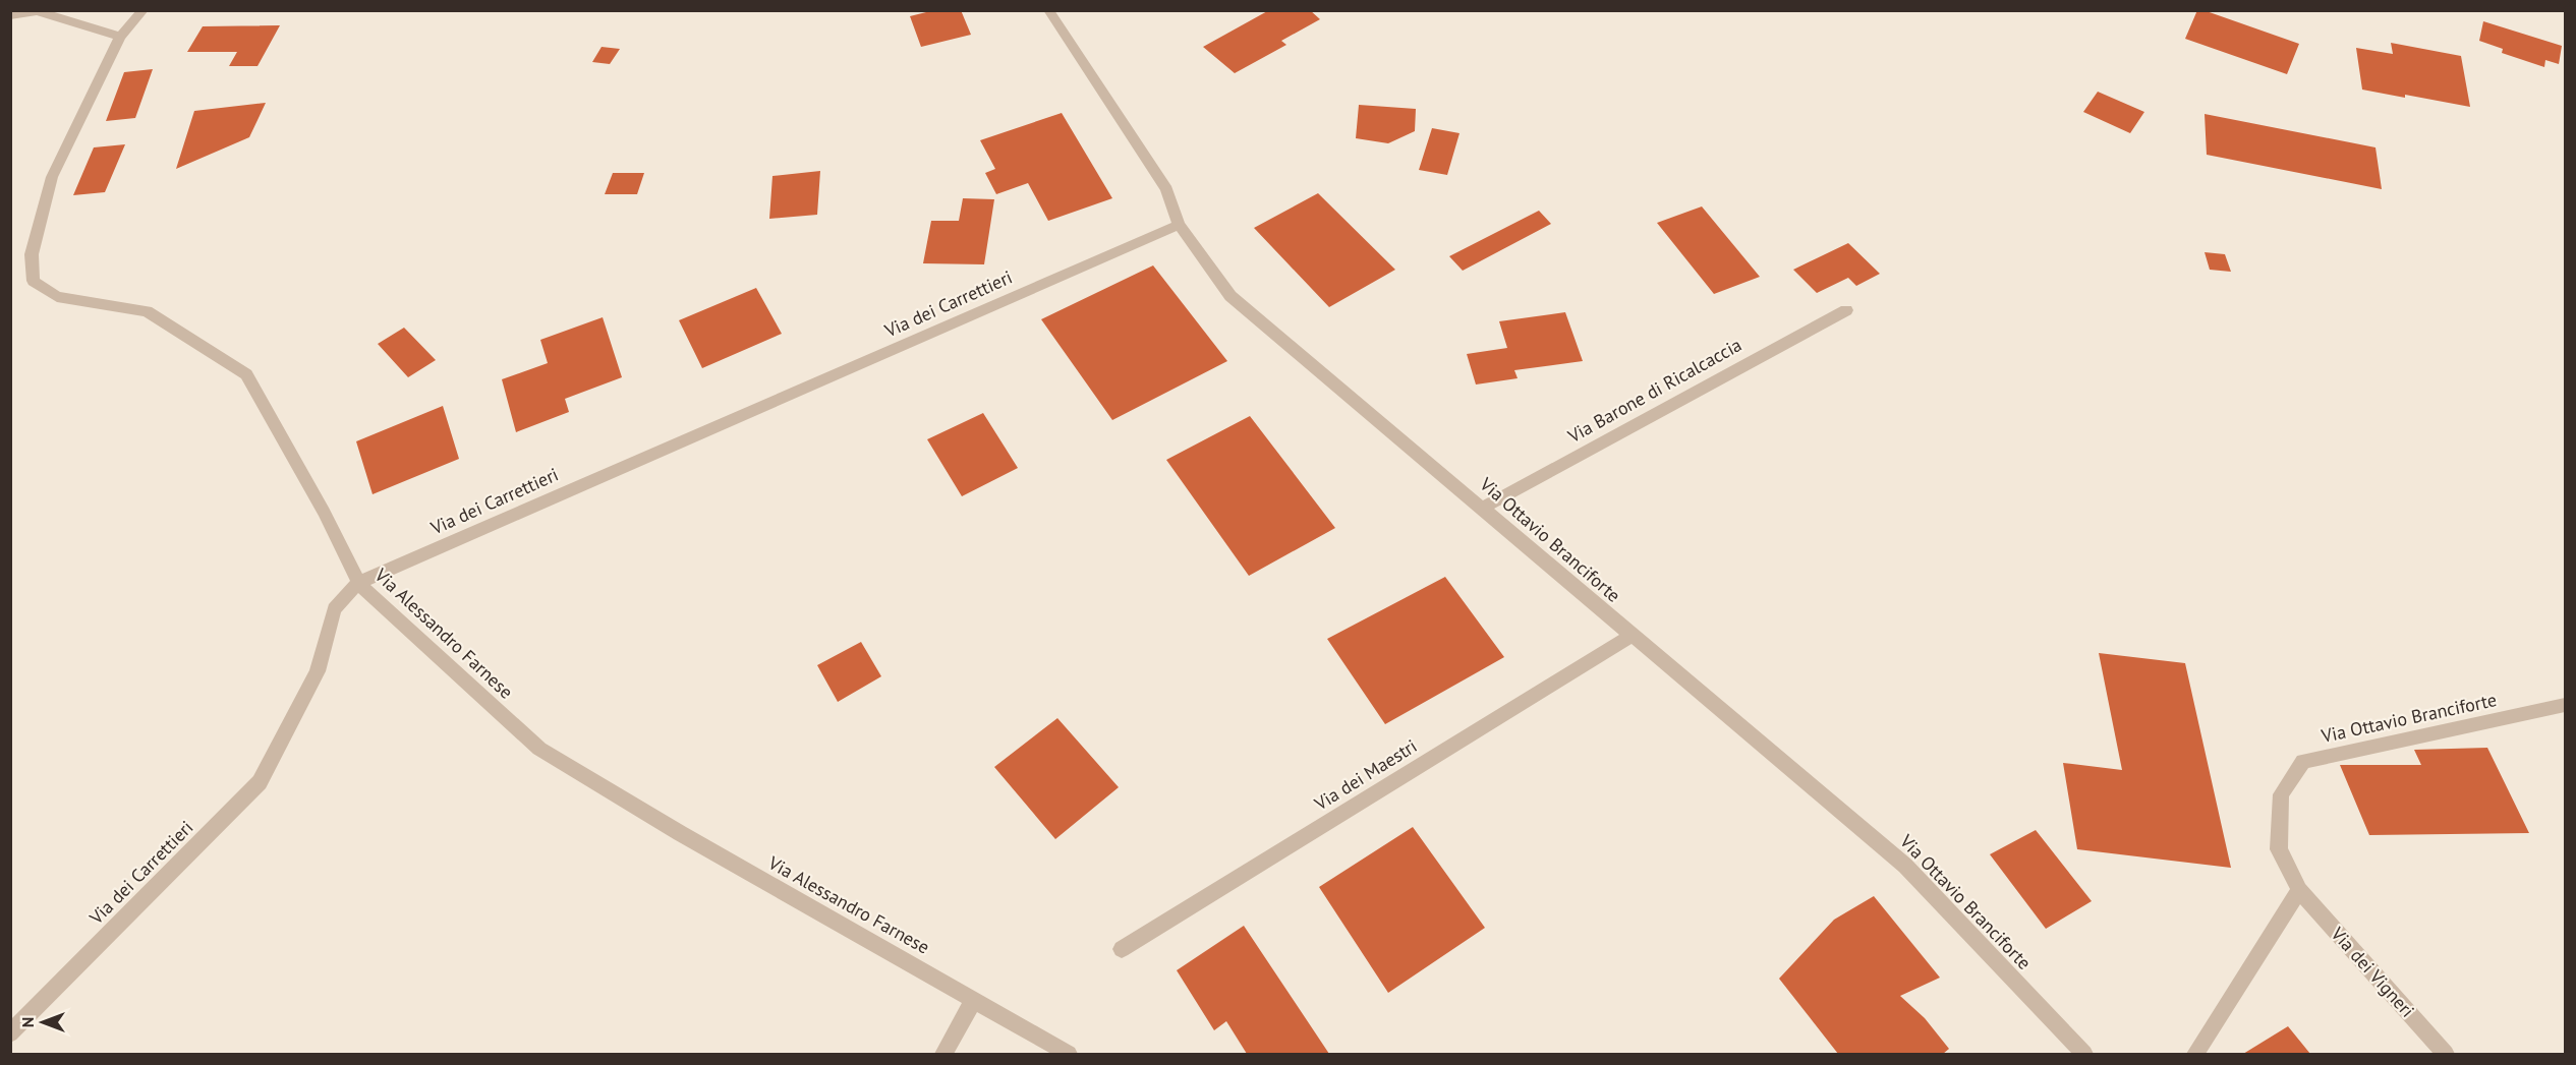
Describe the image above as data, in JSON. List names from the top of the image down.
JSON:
{
  "streets": {
    "street": [
      "Via dei Carrettieri",
      "Via Barone di Ricalcaccia",
      "Via Ottavio Branciforte",
      "Via Alessandro Farnese",
      "Via dei Maestri",
      "Via dei Vigneri"
    ]
  },
  "crossings": [
    ["Via dei Carrettieri", "Via Ottavio Branciforte"],
    ["Via dei Carrettieri", "Via Alessandro Farnese"],
    ["Via Barone di Ricalcaccia", "Via Ottavio Branciforte"],
    ["Via Ottavio Branciforte", "Via dei Maestri"],
    ["Via Ottavio Branciforte", "Via dei Vigneri"]
  ],
  "north": "left"
}
